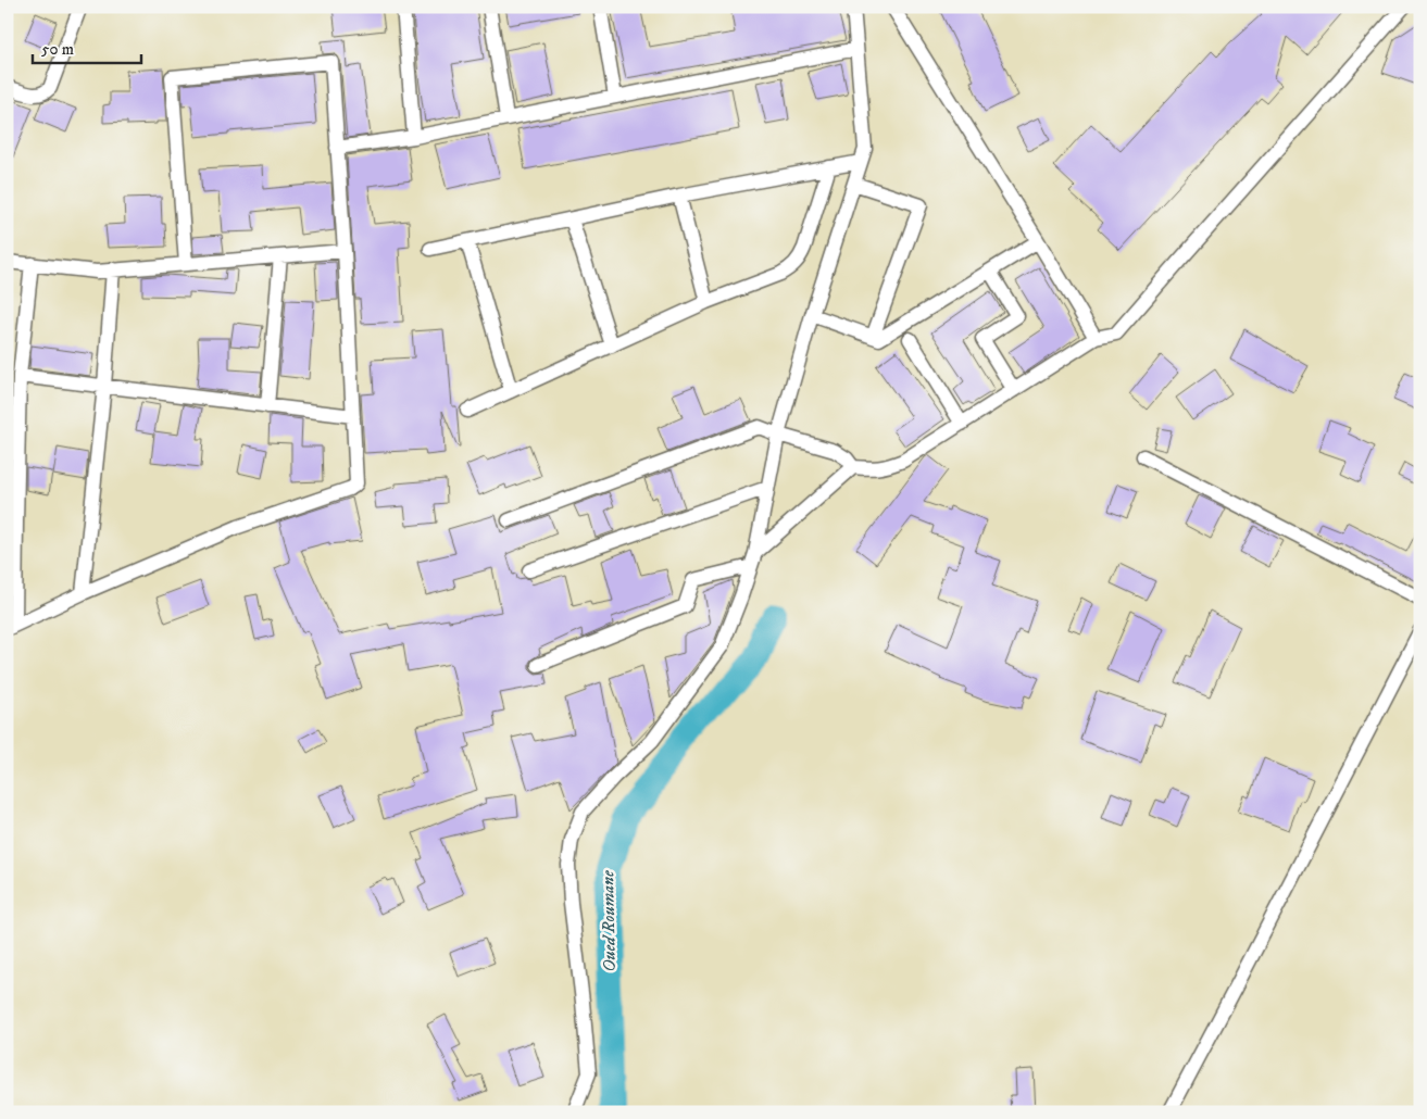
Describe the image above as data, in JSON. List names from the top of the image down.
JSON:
{
  "water": ["Oued Roumane"],
  "scale_bar": "50 m"
}
